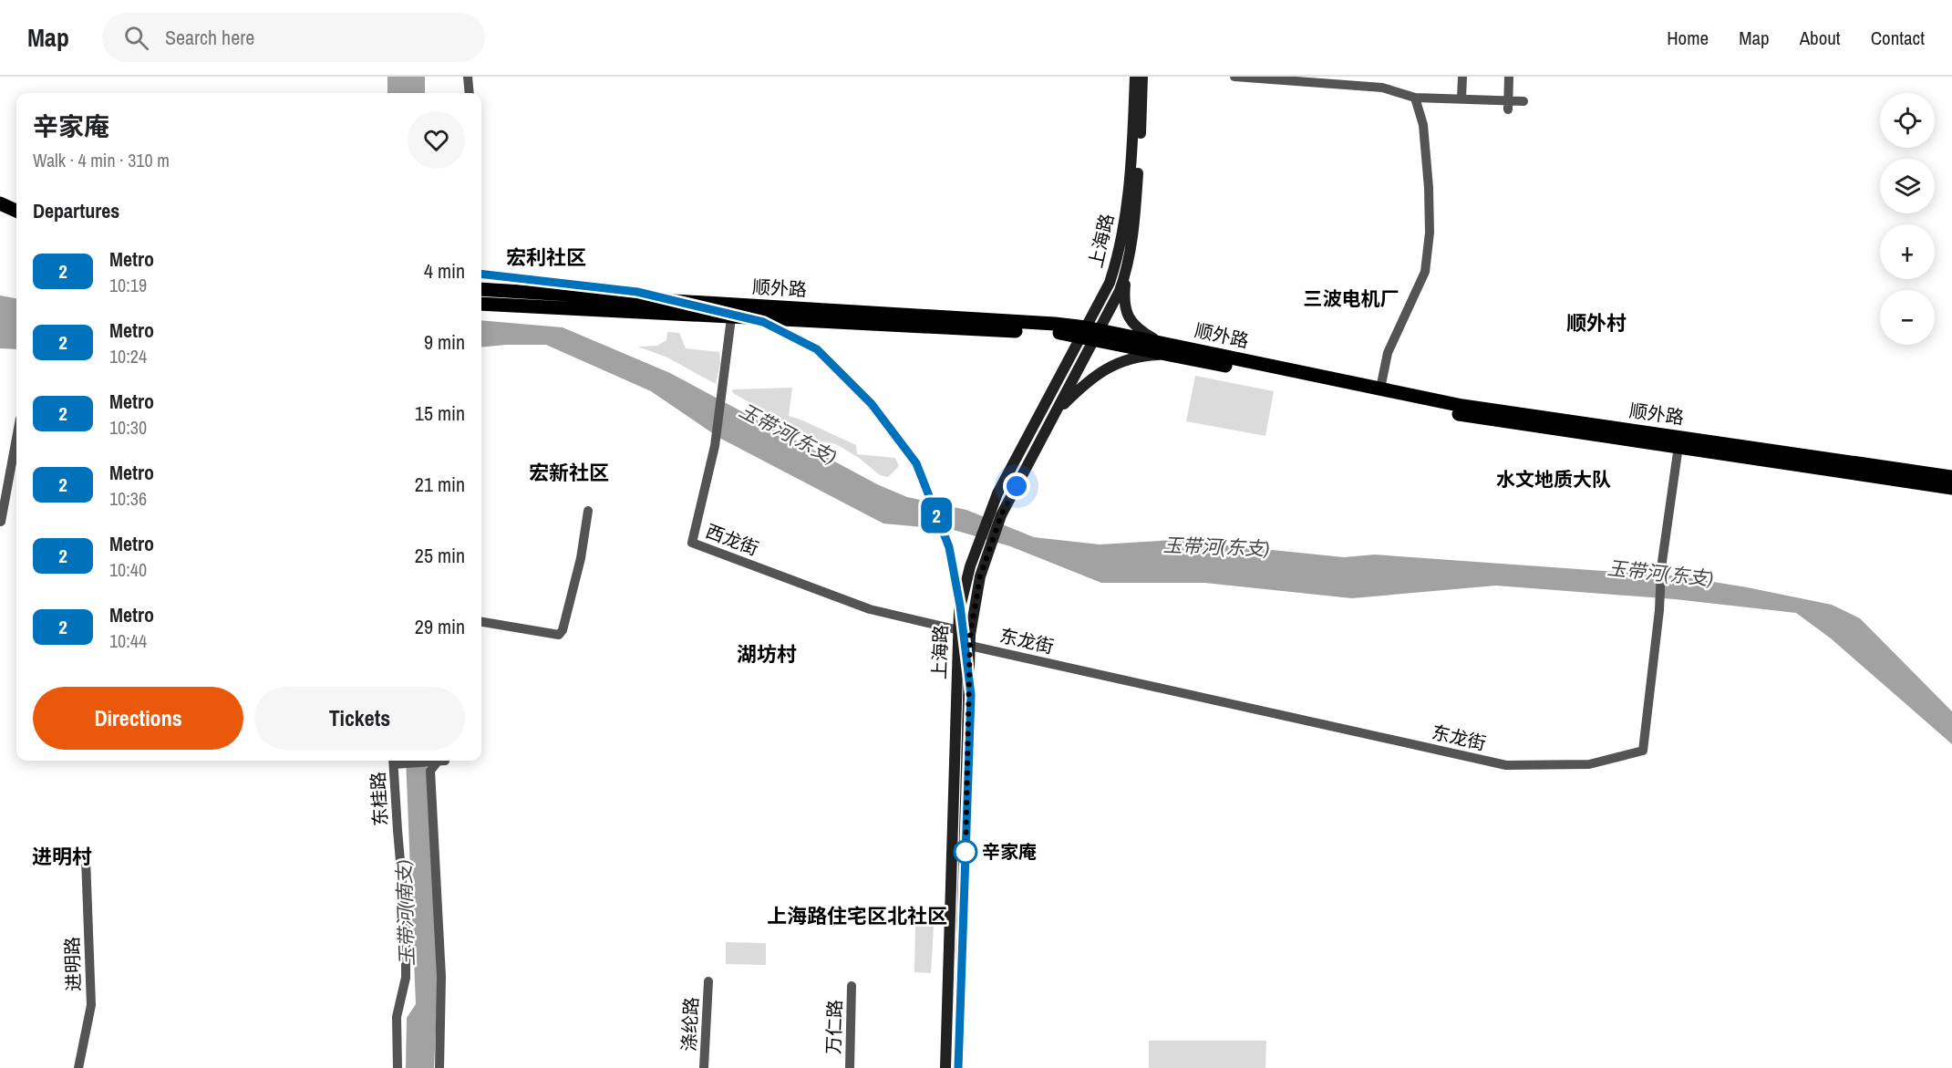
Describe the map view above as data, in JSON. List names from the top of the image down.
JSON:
{
  "streets": {
    "main road": ["上海路", "顺外路"],
    "street": [
      "西龙街",
      "东龙街",
      "东桂路",
      "进明路",
      "涤纶路",
      "万仁路"
    ]
  },
  "crossings": [
    ["上海路", "顺外路"],
    ["上海路", "西龙街"],
    ["上海路", "东龙街"],
    ["顺外路", "西龙街"],
    ["顺外路", "东龙街"]
  ],
  "districts": [
    "宏利社区",
    "三波电机厂",
    "顺外村",
    "宏新社区",
    "水文地质大队",
    "湖坊村",
    "进明村",
    "上海路住宅区北社区"
  ],
  "water": ["玉带河(东支)", "玉带河(南支)"],
  "places": ["辛家庵"],
  "lines": ["metro line 2"],
  "page": {
    "header": "Map",
    "search": "Search here",
    "nav": [
      "Home",
      "Map",
      "About",
      "Contact"
    ],
    "on_map": "2",
    "map_buttons": ["+", "−"],
    "heading": [
      ["辛家庵", "Walk · 4 min · 310 m"],
      "Departures"
    ],
    "list": [
      {
        "mark": "2",
        "name": "Metro",
        "note": "10:19",
        "value": "4 min"
      },
      {
        "mark": "2",
        "name": "Metro",
        "note": "10:24",
        "value": "9 min"
      },
      {
        "mark": "2",
        "name": "Metro",
        "note": "10:30",
        "value": "15 min"
      },
      {
        "mark": "2",
        "name": "Metro",
        "note": "10:36",
        "value": "21 min"
      },
      {
        "mark": "2",
        "name": "Metro",
        "note": "10:40",
        "value": "25 min"
      },
      {
        "mark": "2",
        "name": "Metro",
        "note": "10:44",
        "value": "29 min"
      }
    ],
    "buttons": ["Directions", "Tickets"]
  }
}
